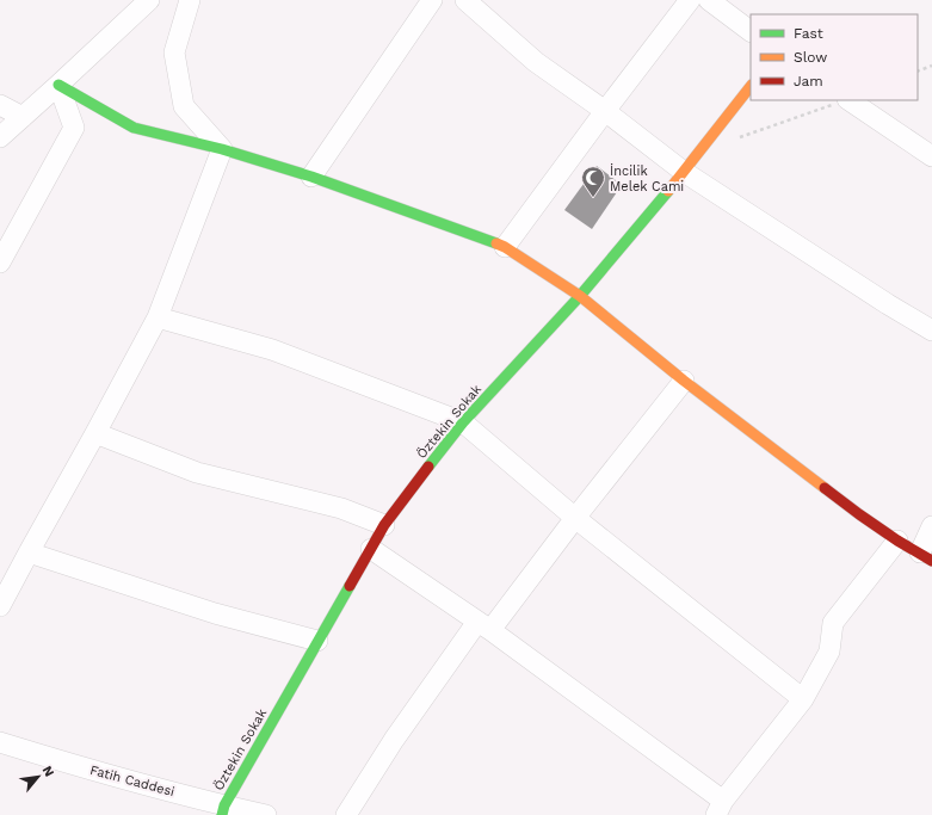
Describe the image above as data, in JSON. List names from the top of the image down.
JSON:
{
  "streets": {
    "street": ["Öztekin Sokak", "Fatih Caddesi"]
  },
  "crossings": [
    ["Öztekin Sokak", "Fatih Caddesi"]
  ],
  "places": {
    "mosque": ["İncilik Melek Cami"]
  },
  "legend": ["Fast", "Slow", "Jam"],
  "north": "top right"
}
